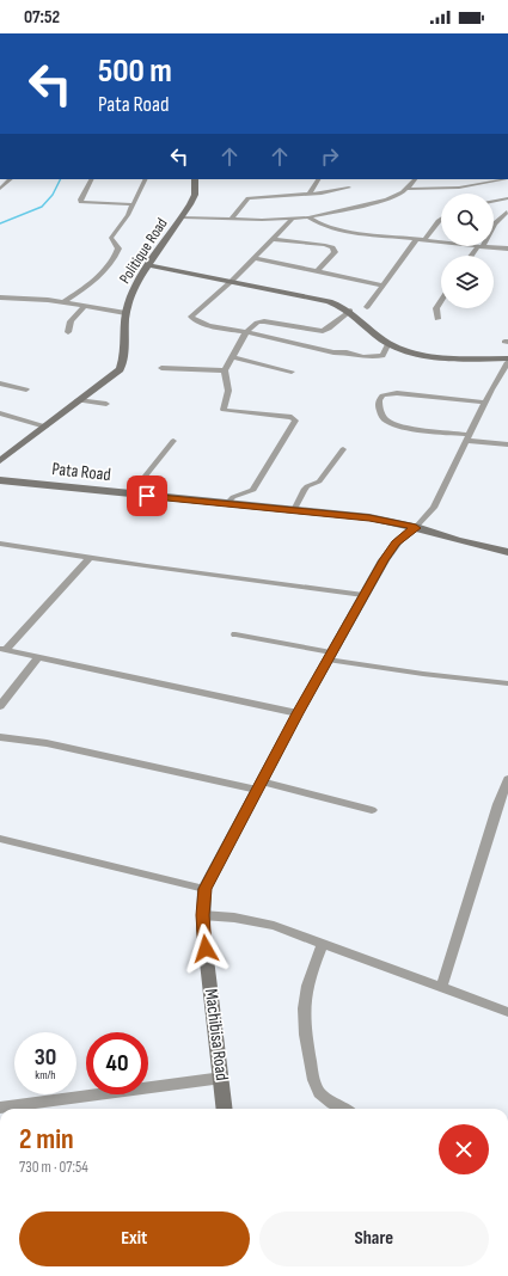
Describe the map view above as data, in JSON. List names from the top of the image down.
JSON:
{
  "streets": {
    "street": ["Politique Road", "Pata Road", "Machibisa Road"]
  },
  "crossings": [
    ["Pata Road", "Machibisa Road"]
  ],
  "page": {
    "status": "07:52",
    "turn": ["500 m", "Pata Road"],
    "speed": "30 km/h",
    "limit": "40",
    "heading": ["2 min", "730 m · 07:54"],
    "buttons": ["Exit", "Share"]
  }
}
